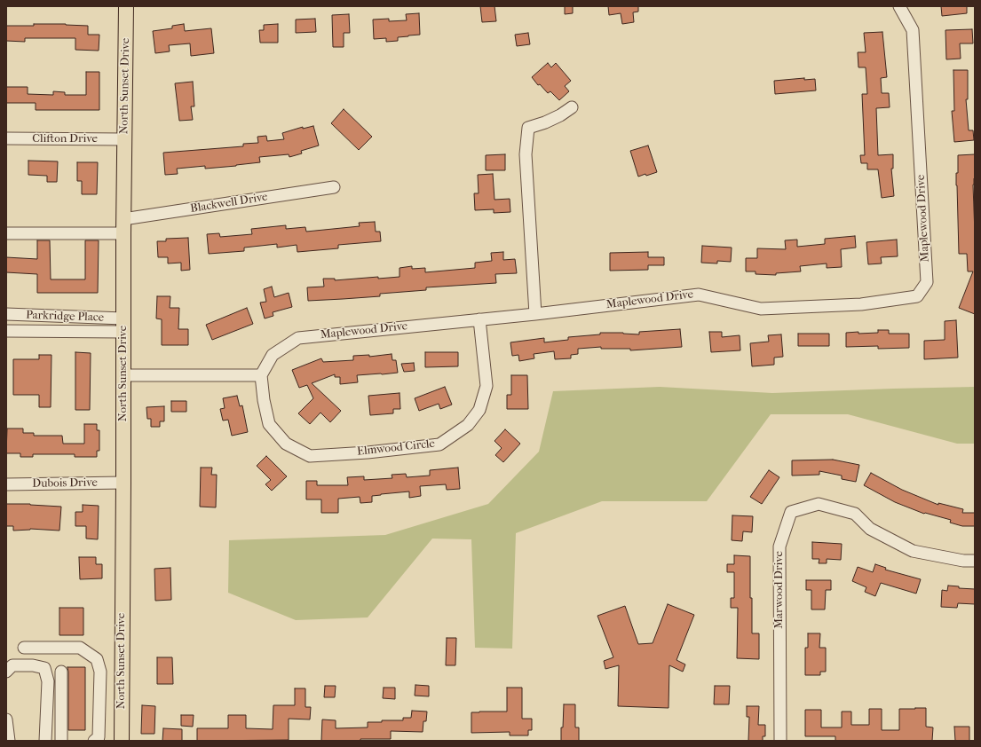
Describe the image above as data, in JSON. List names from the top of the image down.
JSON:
{
  "streets": {
    "main road": ["North Sunset Drive"],
    "street": [
      "Clifton Drive",
      "Blackwell Drive",
      "Maplewood Drive",
      "Parkridge Place",
      "Elmwood Circle",
      "Dubois Drive",
      "Marwood Drive"
    ]
  },
  "crossings": [
    ["North Sunset Drive", "Clifton Drive"],
    ["North Sunset Drive", "Blackwell Drive"],
    ["North Sunset Drive", "Parkridge Place"],
    ["North Sunset Drive", "Dubois Drive"],
    ["Maplewood Drive", "Elmwood Circle"]
  ]
}
